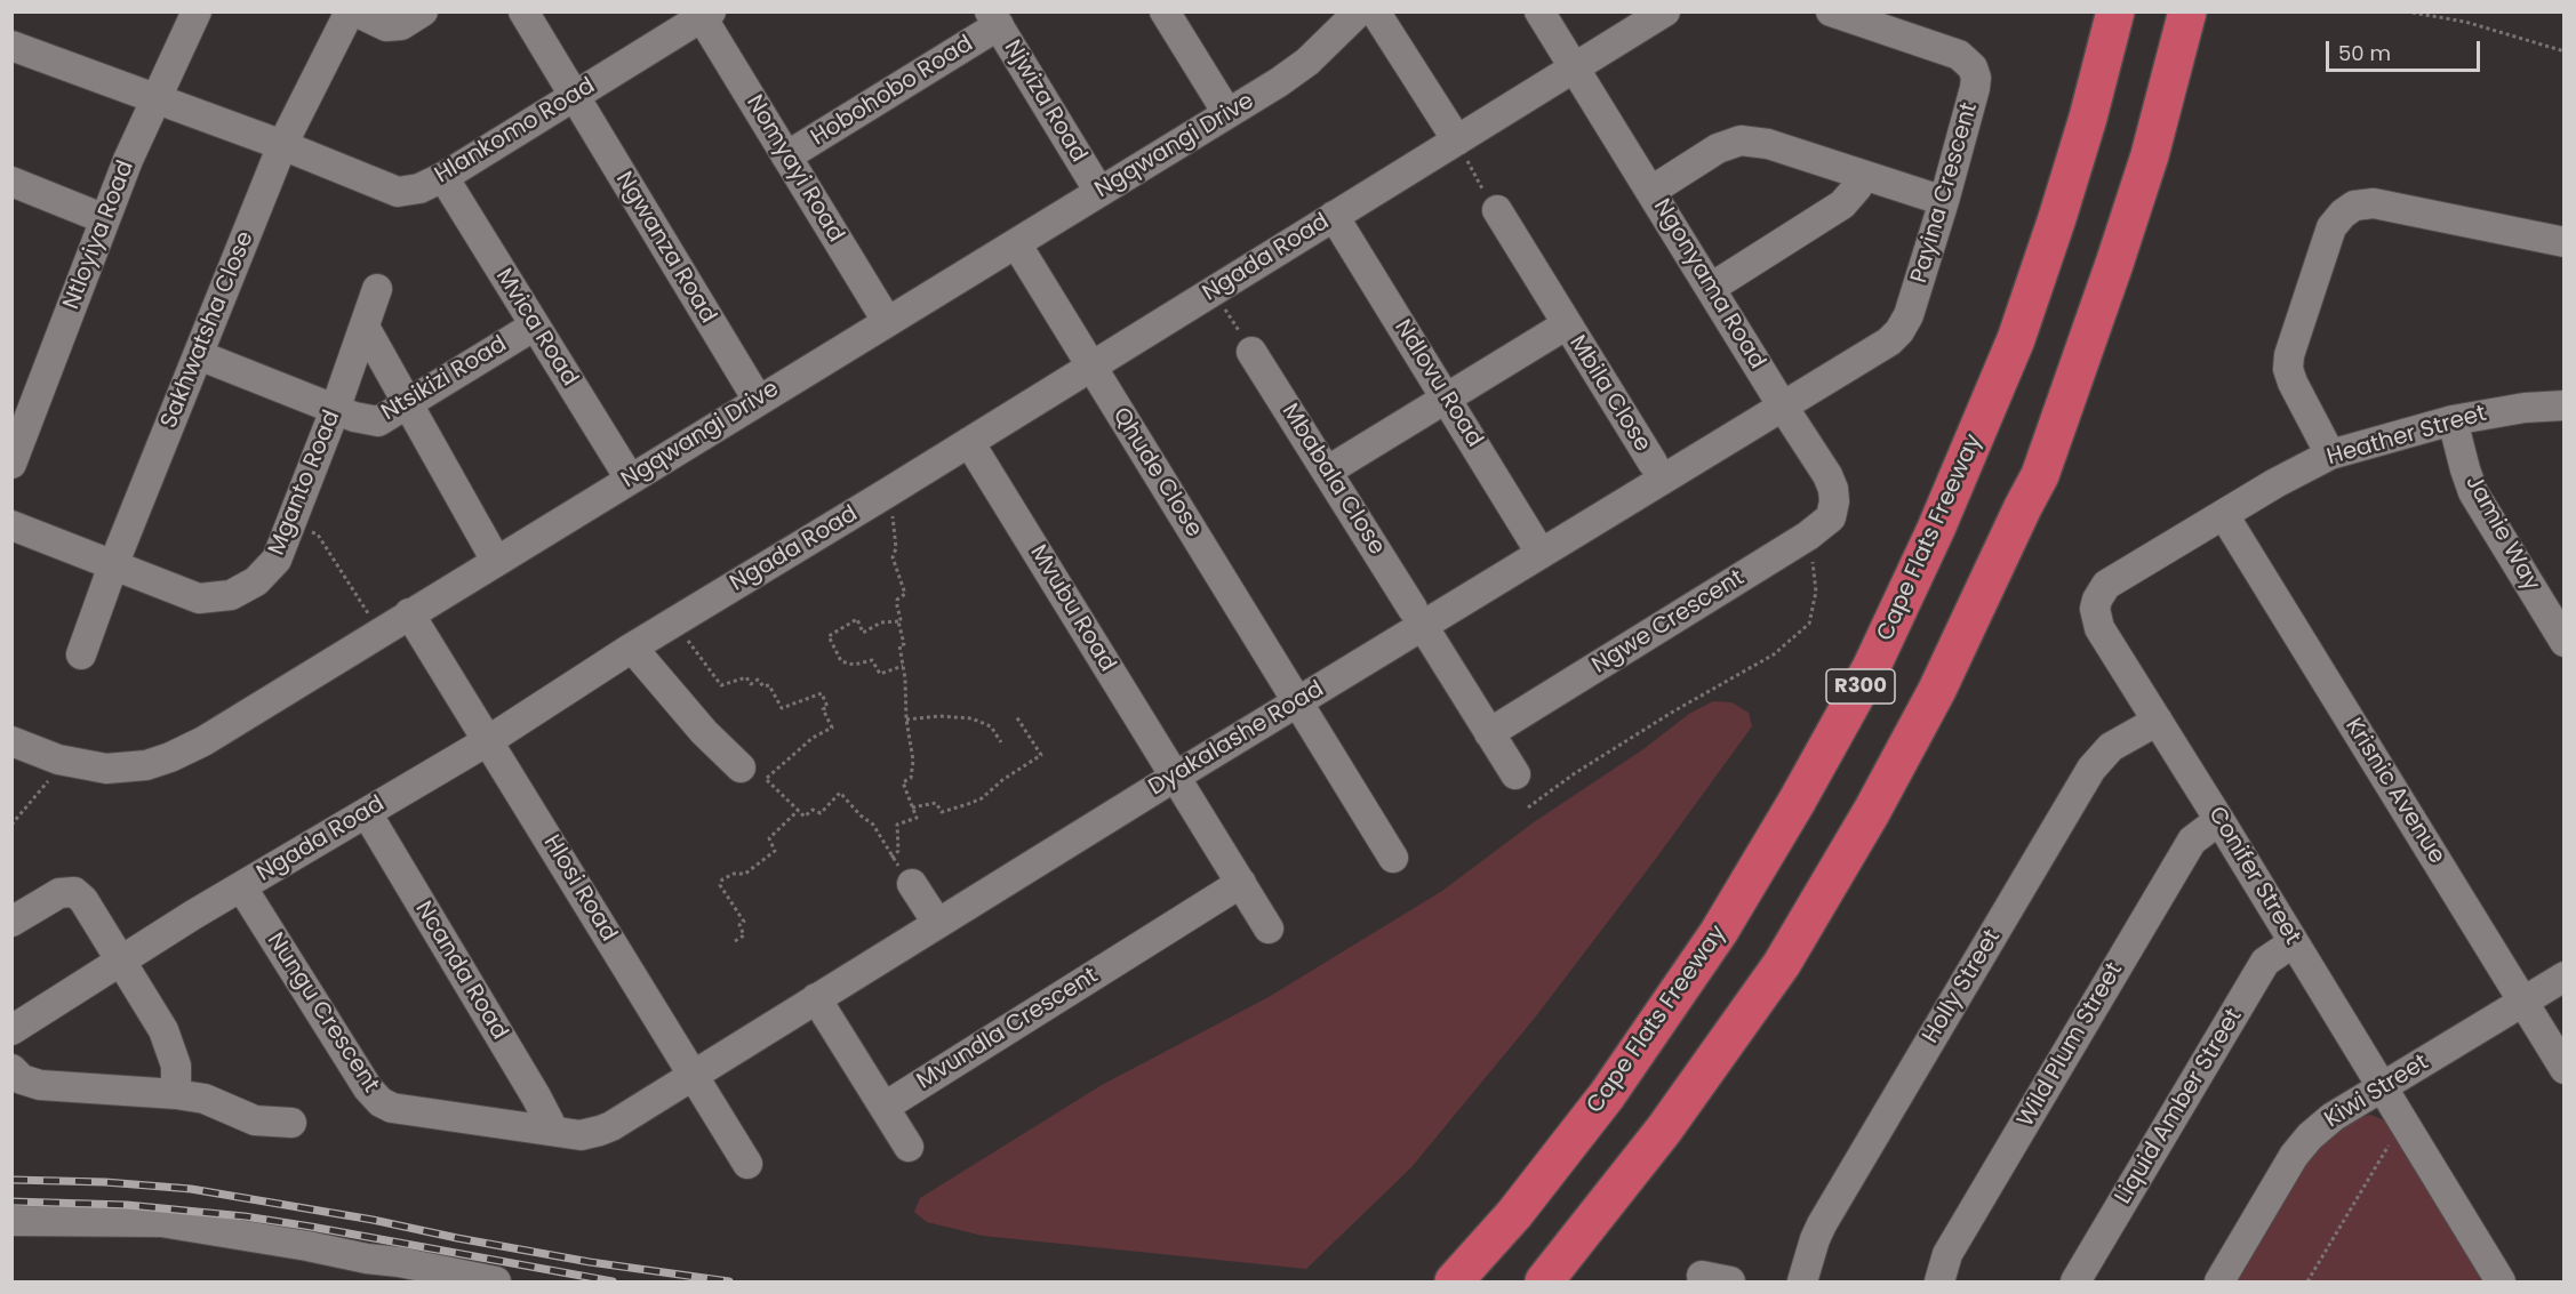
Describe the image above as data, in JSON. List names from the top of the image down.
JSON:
{
  "streets": {
    "highway": ["Cape Flats Freeway", "R300"],
    "street": [
      "Hobohobo Road",
      "Njwiza Road",
      "Hlankomo Road",
      "Ngqwangi Drive",
      "Nomyayi Road",
      "Payina Crescent",
      "Ntloyiya Road",
      "Ngwanza Road",
      "Ngada Road",
      "Ngonyama Road",
      "Mvica Road",
      "Sakhwatsha Close",
      "Ntsikizi Road",
      "Ndlovu Road",
      "Mbila Close",
      "Heather Street",
      "Qhude Close",
      "Mbabala Close",
      "Mganto Road",
      "Jamie Way",
      "Mvubu Road",
      "Ngwe Crescent",
      "Dyakalashe Road",
      "Krisnic Avenue",
      "Conifer Street",
      "Hlosi Road",
      "Ncanda Road",
      "Holly Street",
      "Nungu Crescent",
      "Mvundla Crescent",
      "Wild Plum Street",
      "Kiwi Street",
      "Liquid Amber Street"
    ]
  },
  "crossings": [
    ["Hobohobo Road", "Njwiza Road"],
    ["Hobohobo Road", "Nomyayi Road"],
    ["Njwiza Road", "Ngqwangi Drive"],
    ["Hlankomo Road", "Nomyayi Road"],
    ["Hlankomo Road", "Ntloyiya Road"],
    ["Hlankomo Road", "Ngwanza Road"],
    ["Hlankomo Road", "Mvica Road"],
    ["Hlankomo Road", "Sakhwatsha Close"],
    ["Ngqwangi Drive", "Nomyayi Road"],
    ["Ngqwangi Drive", "Ngwanza Road"],
    ["Ngqwangi Drive", "Mvica Road"],
    ["Ngqwangi Drive", "Qhude Close"],
    ["Ngqwangi Drive", "Hlosi Road"],
    ["Payina Crescent", "Ngonyama Road"],
    ["Payina Crescent", "Dyakalashe Road"],
    ["Ngada Road", "Ngonyama Road"],
    ["Ngada Road", "Ndlovu Road"],
    ["Ngada Road", "Qhude Close"],
    ["Ngada Road", "Mvubu Road"],
    ["Ngada Road", "Hlosi Road"],
    ["Ngada Road", "Ncanda Road"],
    ["Ngada Road", "Nungu Crescent"],
    ["Ngonyama Road", "Ngwe Crescent"],
    ["Ngonyama Road", "Dyakalashe Road"],
    ["Mvica Road", "Ntsikizi Road"],
    ["Sakhwatsha Close", "Ntsikizi Road"],
    ["Sakhwatsha Close", "Mganto Road"],
    ["Ntsikizi Road", "Mganto Road"],
    ["Ndlovu Road", "Mbila Close"],
    ["Ndlovu Road", "Dyakalashe Road"],
    ["Mbila Close", "Mbabala Close"],
    ["Heather Street", "Jamie Way"],
    ["Heather Street", "Krisnic Avenue"],
    ["Heather Street", "Conifer Street"],
    ["Qhude Close", "Dyakalashe Road"],
    ["Mbabala Close", "Dyakalashe Road"],
    ["Mvubu Road", "Dyakalashe Road"],
    ["Dyakalashe Road", "Hlosi Road"],
    ["Dyakalashe Road", "Nungu Crescent"],
    ["Krisnic Avenue", "Conifer Street"],
    ["Krisnic Avenue", "Kiwi Street"],
    ["Conifer Street", "Holly Street"],
    ["Conifer Street", "Wild Plum Street"],
    ["Conifer Street", "Kiwi Street"],
    ["Conifer Street", "Liquid Amber Street"],
    ["Hlosi Road", "Nungu Crescent"],
    ["Ncanda Road", "Nungu Crescent"]
  ],
  "scale_bar": "50 m"
}
